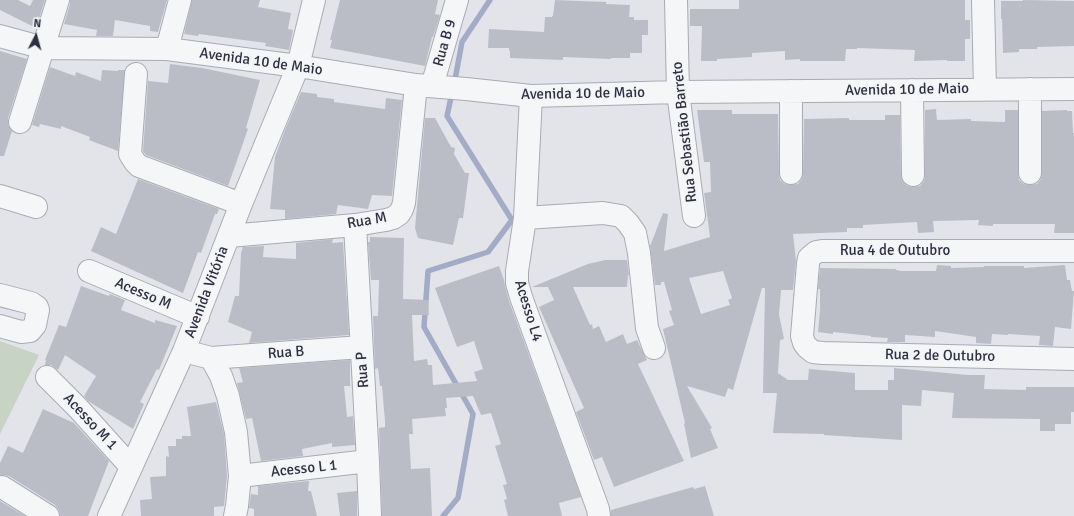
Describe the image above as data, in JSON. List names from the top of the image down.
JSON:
{
  "streets": {
    "street": [
      "Rua B 9",
      "Avenida 10 de Maio",
      "Rua Sebastião Barreto",
      "Rua M",
      "Rua 4 de Outubro",
      "Avenida Vitória",
      "Acesso M",
      "Acesso L4",
      "Rua B",
      "Rua 2 de Outubro",
      "Rua P",
      "Acesso M 1",
      "Acesso L 1"
    ]
  },
  "crossings": [
    ["Rua B 9", "Avenida 10 de Maio"],
    ["Rua B 9", "Rua M"],
    ["Avenida 10 de Maio", "Rua Sebastião Barreto"],
    ["Avenida 10 de Maio", "Rua M"],
    ["Avenida 10 de Maio", "Avenida Vitória"],
    ["Avenida 10 de Maio", "Acesso L4"],
    ["Rua M", "Avenida Vitória"],
    ["Rua M", "Rua P"],
    ["Rua 4 de Outubro", "Rua 2 de Outubro"],
    ["Avenida Vitória", "Acesso M"],
    ["Avenida Vitória", "Rua B"],
    ["Avenida Vitória", "Acesso M 1"],
    ["Rua B", "Rua P"],
    ["Rua P", "Acesso L 1"]
  ],
  "north": "top"
}
